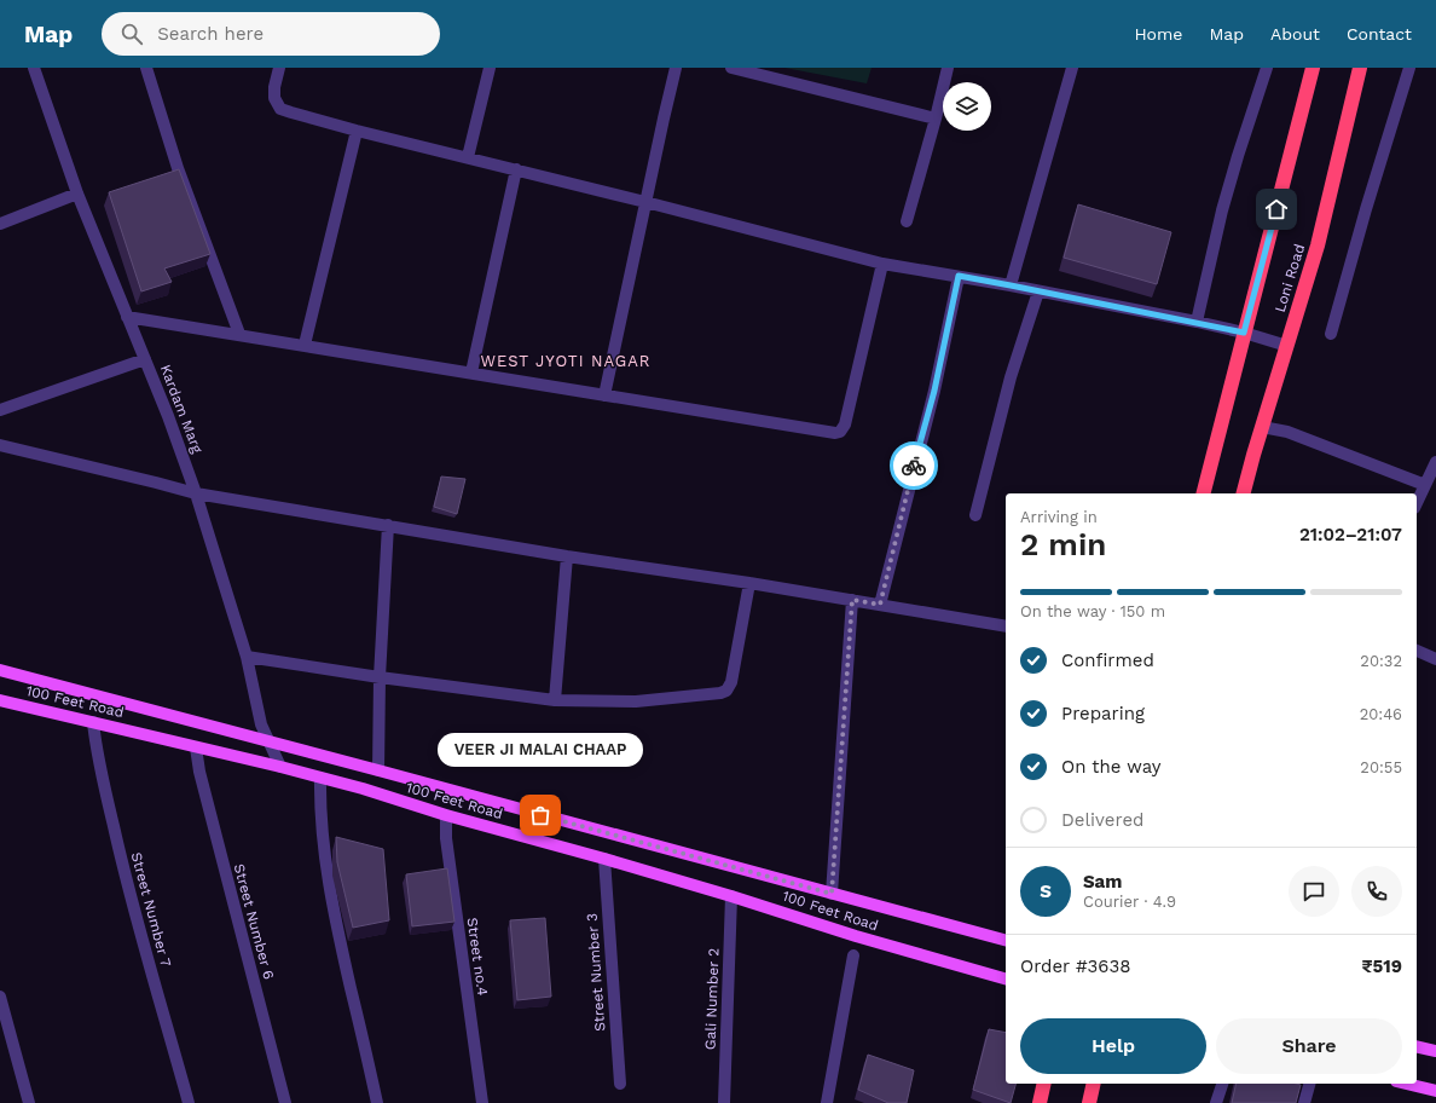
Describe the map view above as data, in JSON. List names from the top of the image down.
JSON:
{
  "streets": {
    "highway": ["Loni Road"],
    "main road": ["100 Feet Road"],
    "street": [
      "Kardam Marg",
      "Street Number 7",
      "Street Number 6",
      "Street no.4",
      "Street Number 3",
      "Gali Number 2"
    ]
  },
  "crossings": [
    ["Kardam Marg", "100 Feet Road"],
    ["100 Feet Road", "Street Number 7"],
    ["100 Feet Road", "Street Number 6"],
    ["100 Feet Road", "Street no.4"],
    ["100 Feet Road", "Street Number 3"],
    ["100 Feet Road", "Gali Number 2"]
  ],
  "districts": ["WEST JYOTI NAGAR"],
  "places": ["VEER JI MALAI CHAAP"],
  "page": {
    "header": "Map",
    "search": "Search here",
    "nav": [
      "Home",
      "Map",
      "About",
      "Contact"
    ],
    "heading": ["2 min", "Arriving in", "21:02–21:07"],
    "panel": [
      "Sam",
      "Courier · 4.9",
      "Order #3638",
      "₹519"
    ],
    "bar": "On the way · 150 m",
    "list": [
      ["Confirmed", "20:32"],
      ["Preparing", "20:46"],
      ["On the way", "20:55"],
      "Delivered"
    ],
    "bubble": "VEER JI MALAI CHAAP",
    "round": "S",
    "buttons": ["Help", "Share"]
  }
}
